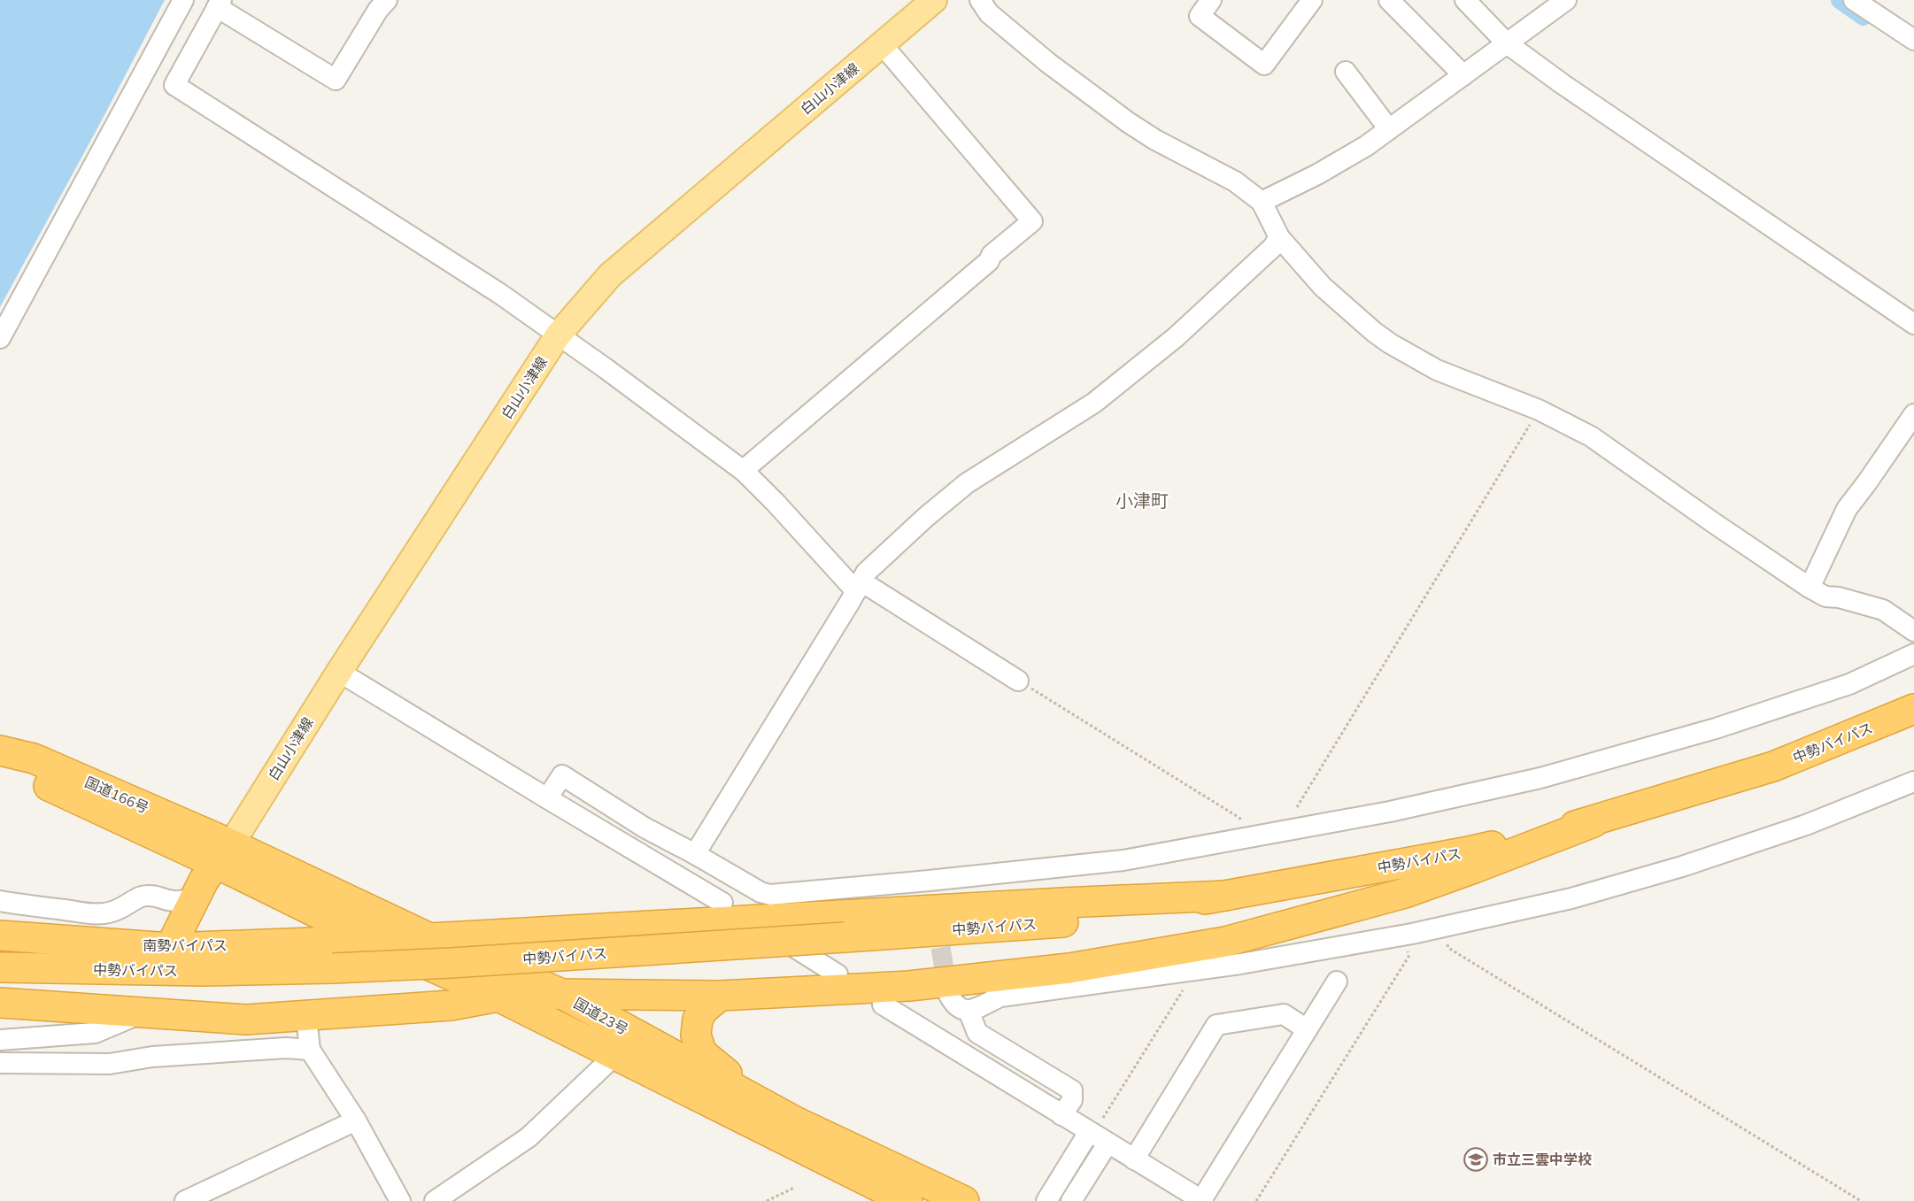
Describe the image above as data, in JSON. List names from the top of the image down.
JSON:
{
  "streets": {
    "highway": [
      "中勢バイパス",
      "国道166号",
      "南勢バイパス",
      "国道23号"
    ],
    "main road": ["白山小津線"]
  },
  "crossings": [
    ["白山小津線", "国道166号"],
    ["白山小津線", "国道23号"],
    ["中勢バイパス", "南勢バイパス"],
    ["国道166号", "国道23号"],
    ["南勢バイパス", "国道23号"]
  ],
  "districts": ["小津町"],
  "places": {
    "school or university": ["市立三雲中学校"]
  }
}
